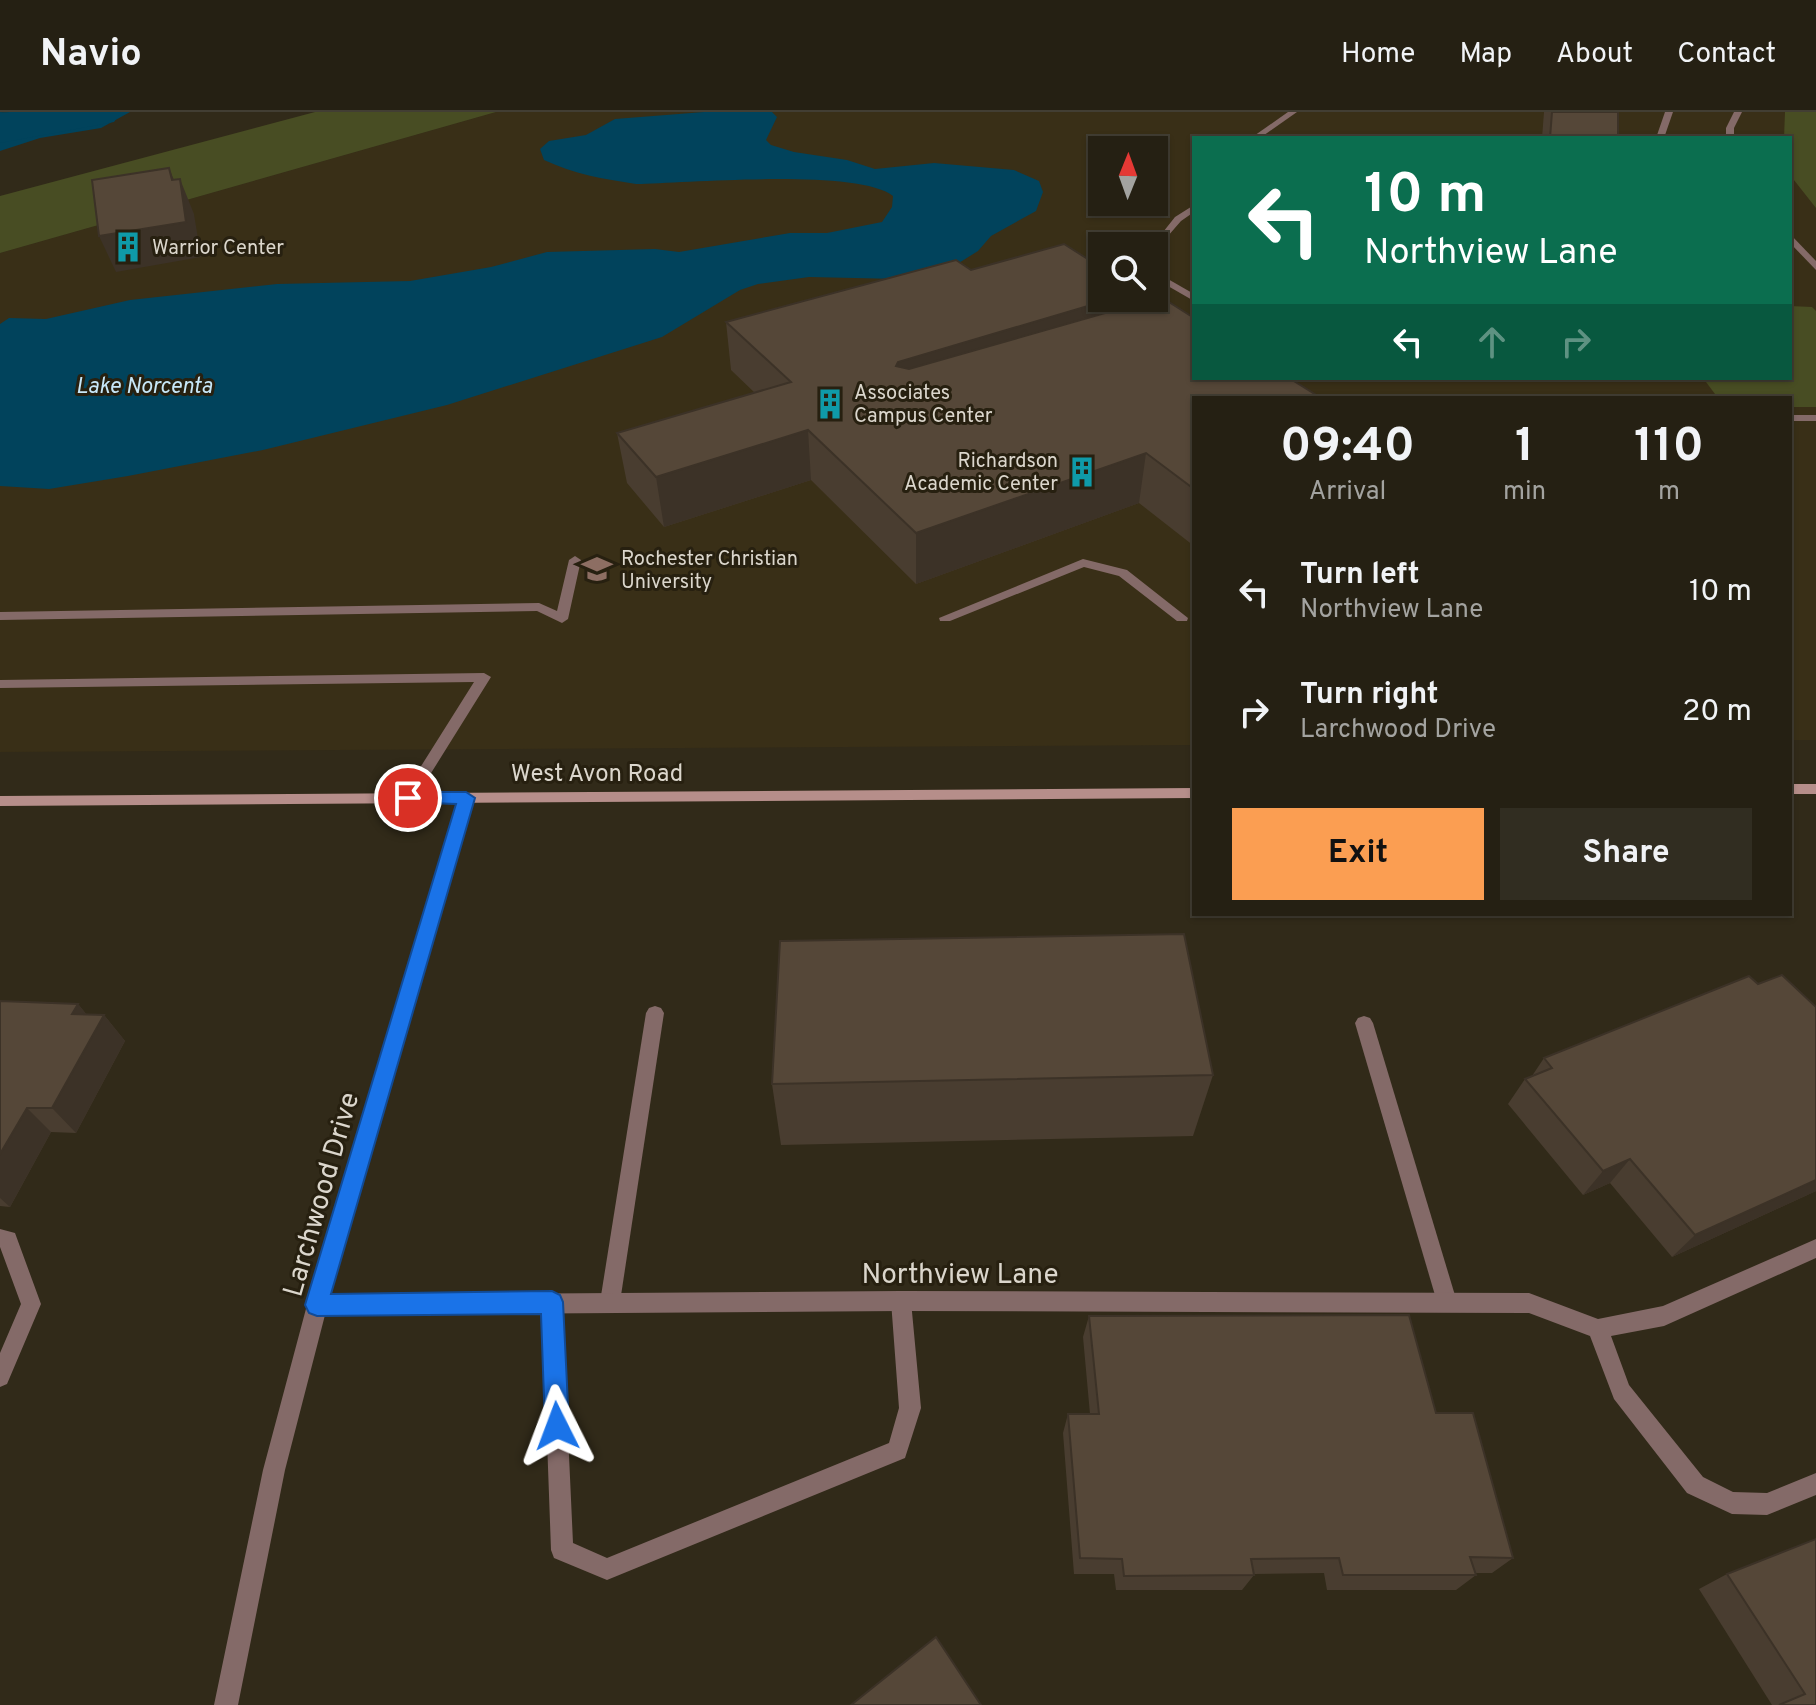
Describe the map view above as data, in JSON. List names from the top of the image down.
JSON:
{
  "streets": {
    "main road": ["West Avon Road"],
    "street": ["Larchwood Drive", "Northview Lane"]
  },
  "crossings": [
    ["West Avon Road", "Larchwood Drive"],
    ["Larchwood Drive", "Northview Lane"]
  ],
  "water": ["Lake Norcenta"],
  "places": {
    "building": ["Warrior Center", "Associates Campus Center", "Richardson Academic Center"],
    "school or university": ["Rochester Christian University"]
  },
  "north": "top",
  "page": {
    "header": "Navio",
    "nav": [
      "Home",
      "Map",
      "About",
      "Contact"
    ],
    "turn": ["10 m", "Northview Lane"],
    "eta": [
      "09:40",
      "Arrival",
      "1",
      "min",
      "110",
      "m"
    ],
    "list": [
      {
        "name": "Turn left",
        "note": "Northview Lane",
        "value": "10 m"
      },
      {
        "name": "Turn right",
        "note": "Larchwood Drive",
        "value": "20 m"
      }
    ],
    "buttons": ["Exit", "Share"]
  }
}
